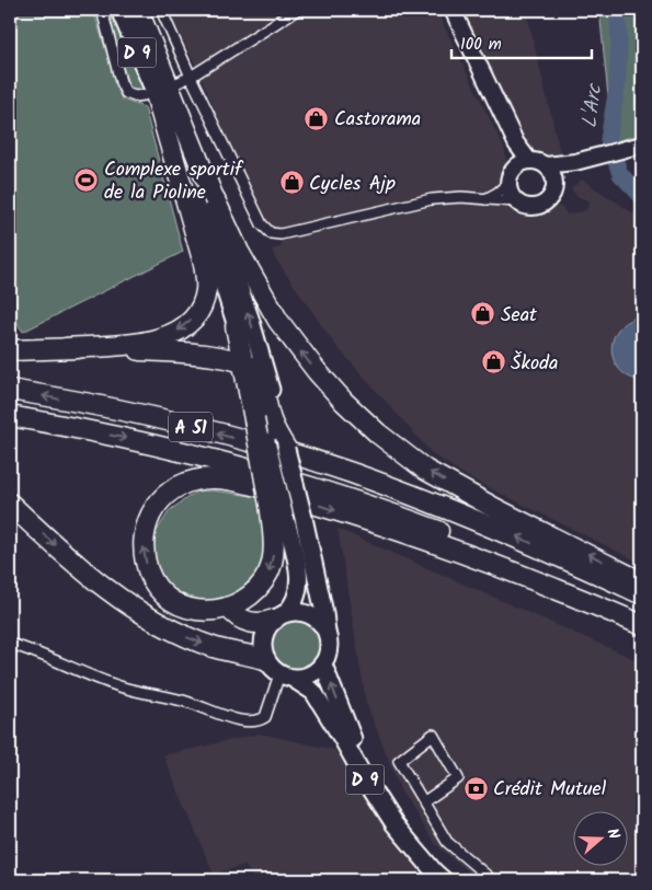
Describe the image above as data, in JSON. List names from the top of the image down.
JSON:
{
  "streets": {
    "highway": ["A 51"],
    "main road": ["D 9"]
  },
  "water": ["L'Arc"],
  "places": {
    "shop": [
      "Castorama",
      "Cycles Ajp",
      "Seat",
      "Škoda"
    ],
    "sports": ["Complexe sportif de la Pioline"],
    "bank": ["Crédit Mutuel"]
  },
  "scale_bar": "100 m",
  "north": "right"
}
